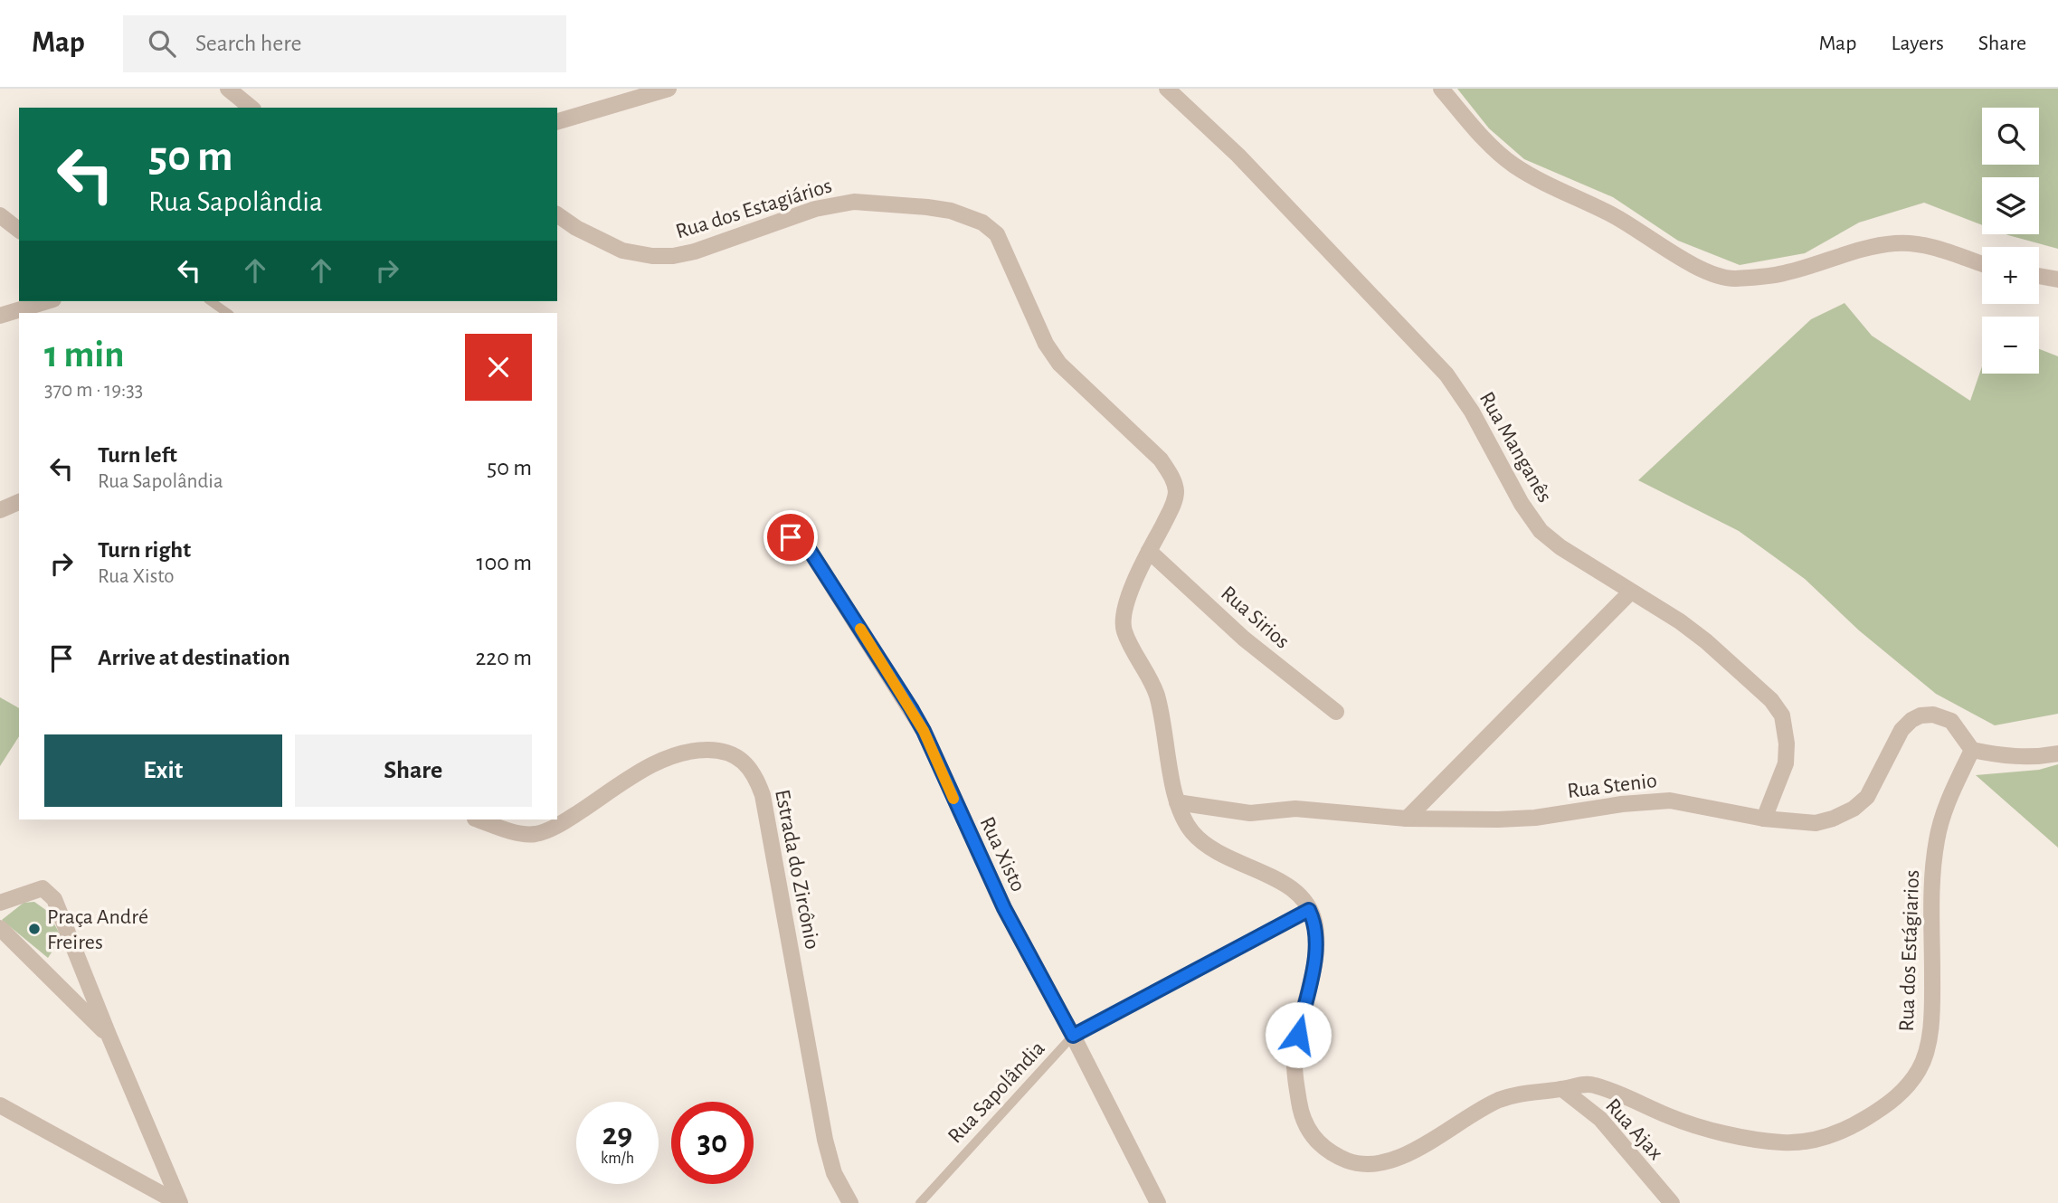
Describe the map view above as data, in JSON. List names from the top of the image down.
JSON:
{
  "streets": {
    "street": [
      "Rua dos Estagiários",
      "Rua Manganês",
      "Rua Sirios",
      "Rua Stenio",
      "Rua Xisto",
      "Estrada do Zircônio",
      "Rua dos Estágiarios",
      "Rua Ajax"
    ],
    "lane": ["Rua Sapolândia"]
  },
  "crossings": [
    ["Rua dos Estagiários", "Rua Sirios"],
    ["Rua dos Estagiários", "Rua Stenio"],
    ["Rua dos Estagiários", "Rua dos Estágiarios"],
    ["Rua dos Estagiários", "Rua Sapolândia"],
    ["Rua dos Estagiários", "Rua Ajax"],
    ["Rua Manganês", "Rua Stenio"],
    ["Rua Stenio", "Rua dos Estágiarios"],
    ["Rua Xisto", "Rua Sapolândia"],
    ["Rua dos Estágiarios", "Rua Ajax"]
  ],
  "places": ["Praça André Freires"],
  "page": {
    "header": "Map",
    "search": "Search here",
    "nav": ["Map", "Layers", "Share"],
    "map_buttons": ["+", "−"],
    "turn": ["50 m", "Rua Sapolândia"],
    "heading": ["1 min", "370 m · 19:33"],
    "list": [
      {
        "name": "Turn left",
        "note": "Rua Sapolândia",
        "value": "50 m"
      },
      {
        "name": "Turn right",
        "note": "Rua Xisto",
        "value": "100 m"
      },
      {
        "name": "Arrive at destination",
        "value": "220 m"
      }
    ],
    "buttons": ["Exit", "Share"],
    "speed": "29 km/h",
    "limit": "30"
  }
}
